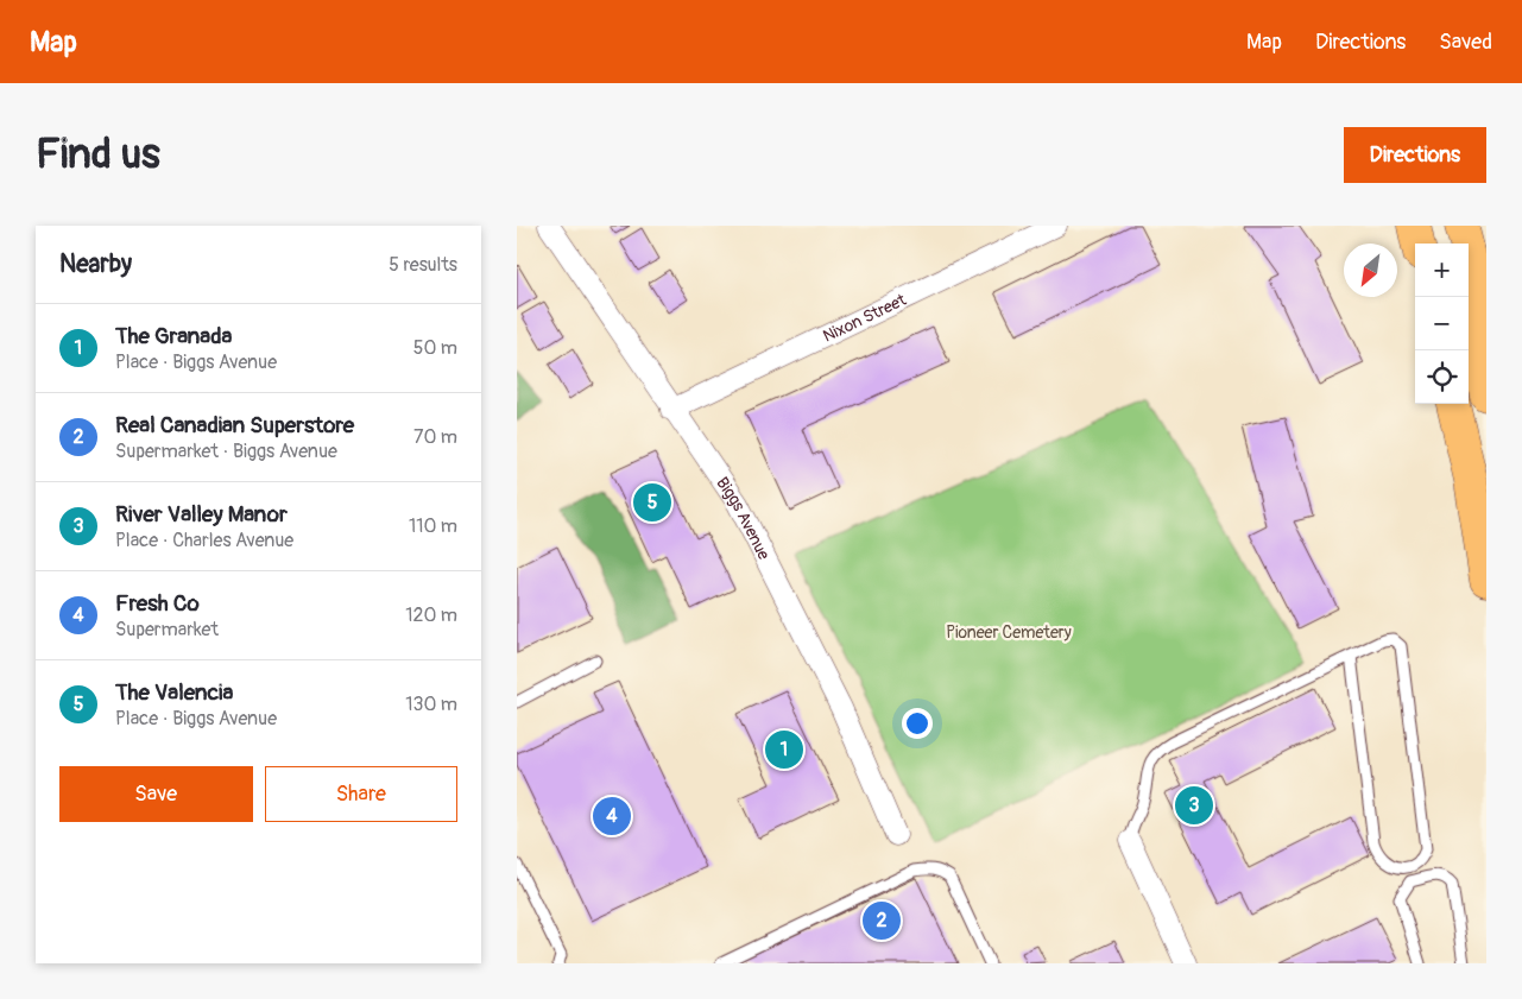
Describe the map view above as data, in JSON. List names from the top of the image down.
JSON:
{
  "streets": {
    "street": ["Nixon Street", "Biggs Avenue"]
  },
  "crossings": [
    ["Nixon Street", "Biggs Avenue"]
  ],
  "parks": ["Pioneer Cemetery"],
  "north": "bottom left",
  "page": {
    "header": "Map",
    "nav": ["Map", "Directions", "Saved"],
    "buttons": [
      "Directions",
      ["Save", "Share"]
    ],
    "title": "Find us",
    "heading": ["Nearby", "5 results"],
    "map_buttons": ["+", "−"],
    "list": [
      {
        "mark": "1",
        "name": "The Granada",
        "note": "Place · Biggs Avenue",
        "value": "50 m"
      },
      {
        "mark": "2",
        "name": "Real Canadian Superstore",
        "note": "Supermarket · Biggs Avenue",
        "value": "70 m"
      },
      {
        "mark": "3",
        "name": "River Valley Manor",
        "note": "Place · Charles Avenue",
        "value": "110 m"
      },
      {
        "mark": "4",
        "name": "Fresh Co",
        "note": "Supermarket",
        "value": "120 m"
      },
      {
        "mark": "5",
        "name": "The Valencia",
        "note": "Place · Biggs Avenue",
        "value": "130 m"
      }
    ],
    "pins": [
      "5",
      "1",
      "3",
      "4",
      "2"
    ]
  }
}
